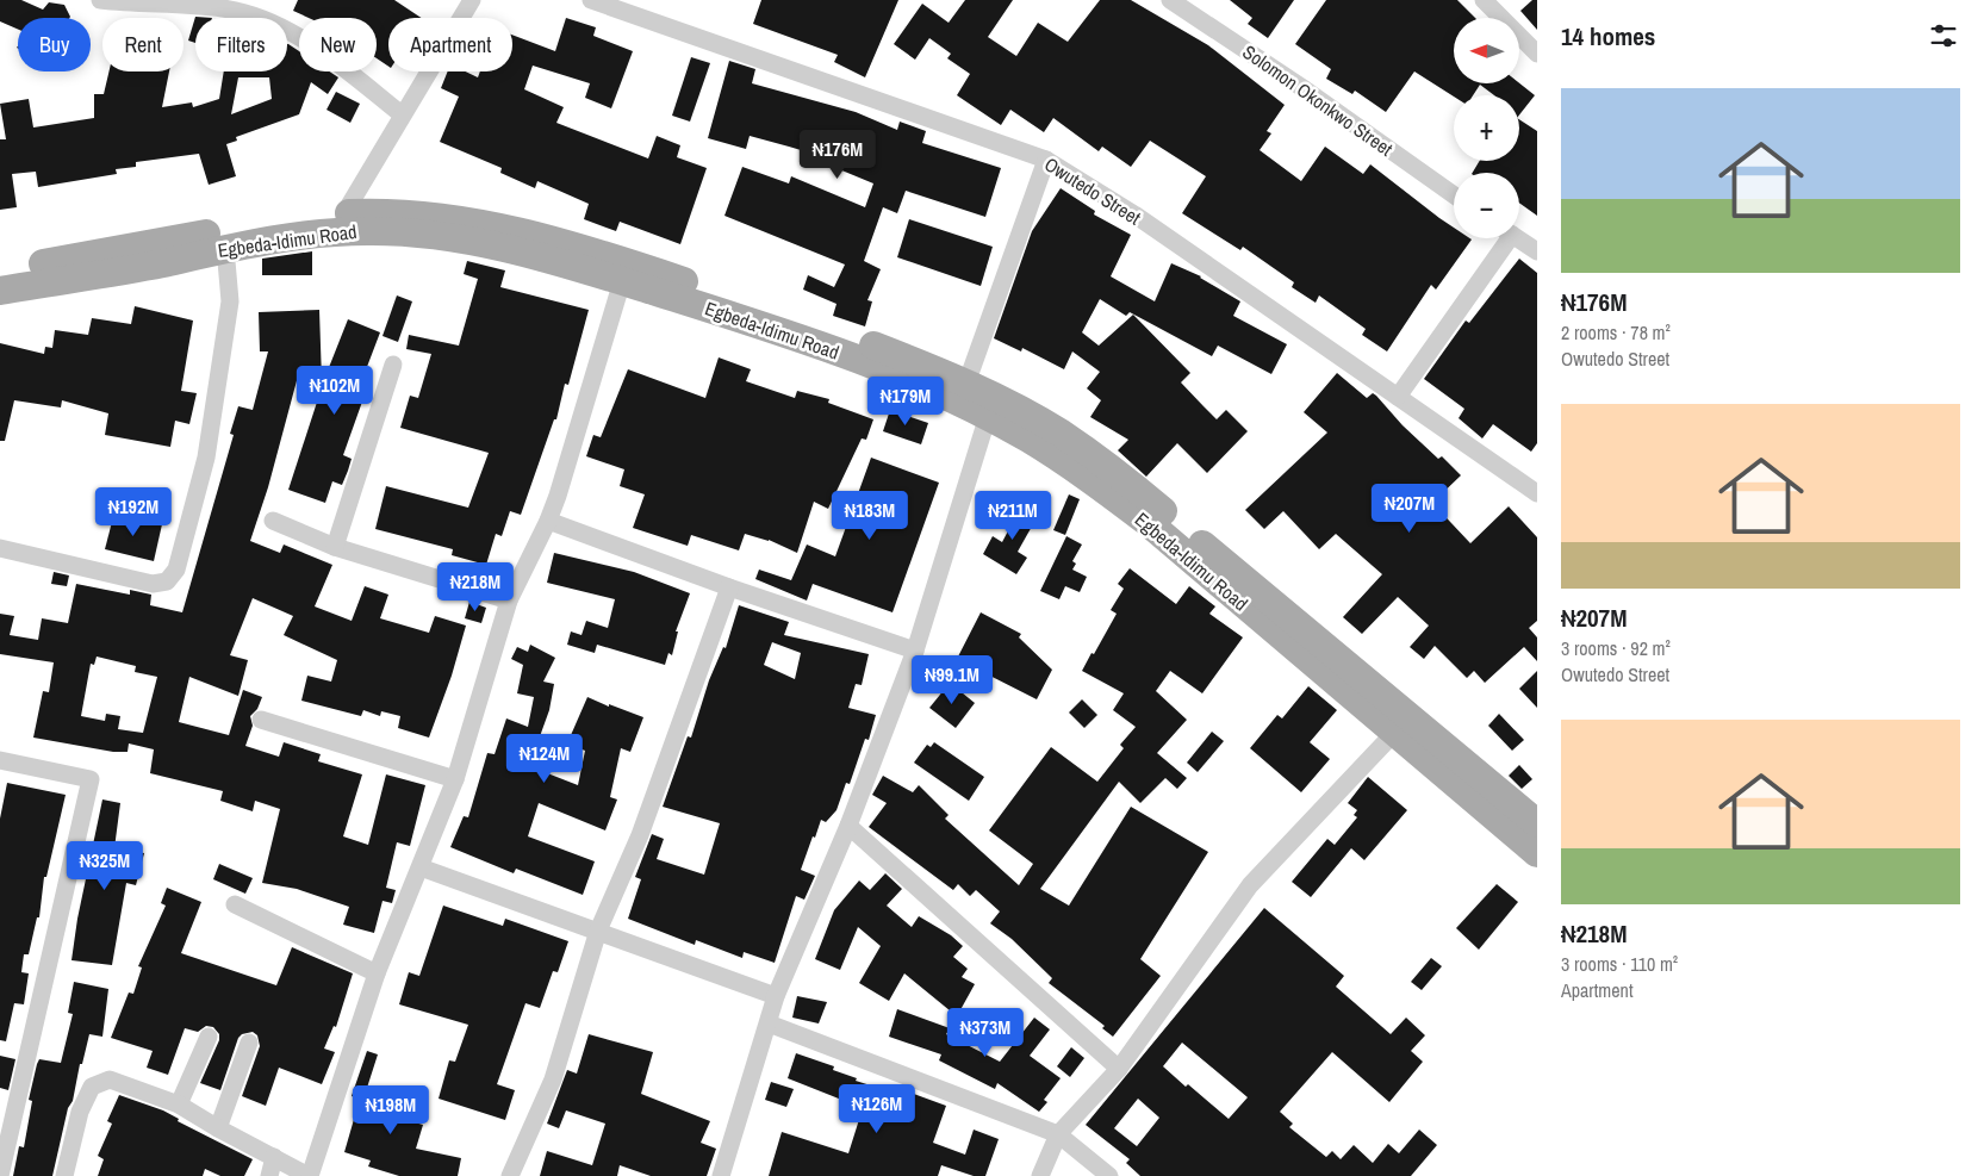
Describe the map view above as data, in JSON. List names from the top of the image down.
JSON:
{
  "streets": {
    "main road": ["Egbeda-Idimu Road"],
    "street": ["Solomon Okonkwo Street", "Owutedo Street"]
  },
  "north": "left",
  "page": {
    "heading": "14 homes",
    "map_buttons": ["+", "−"],
    "chip": [
      "Buy",
      "Rent",
      "Filters",
      "New",
      "Apartment"
    ],
    "list": [
      {
        "name": "₦176M",
        "note": "2 rooms · 78 m² · Owutedo Street"
      },
      {
        "name": "₦207M",
        "note": "3 rooms · 92 m² · Owutedo Street"
      },
      {
        "name": "₦218M",
        "note": "3 rooms · 110 m² · Apartment"
      }
    ],
    "price": [
      "₦176M",
      "₦102M",
      "₦179M",
      "₦207M",
      "₦192M",
      "₦183M",
      "₦211M",
      "₦218M",
      "₦99.1M",
      "₦124M",
      "₦325M",
      "₦373M",
      "₦126M",
      "₦198M"
    ]
  }
}
